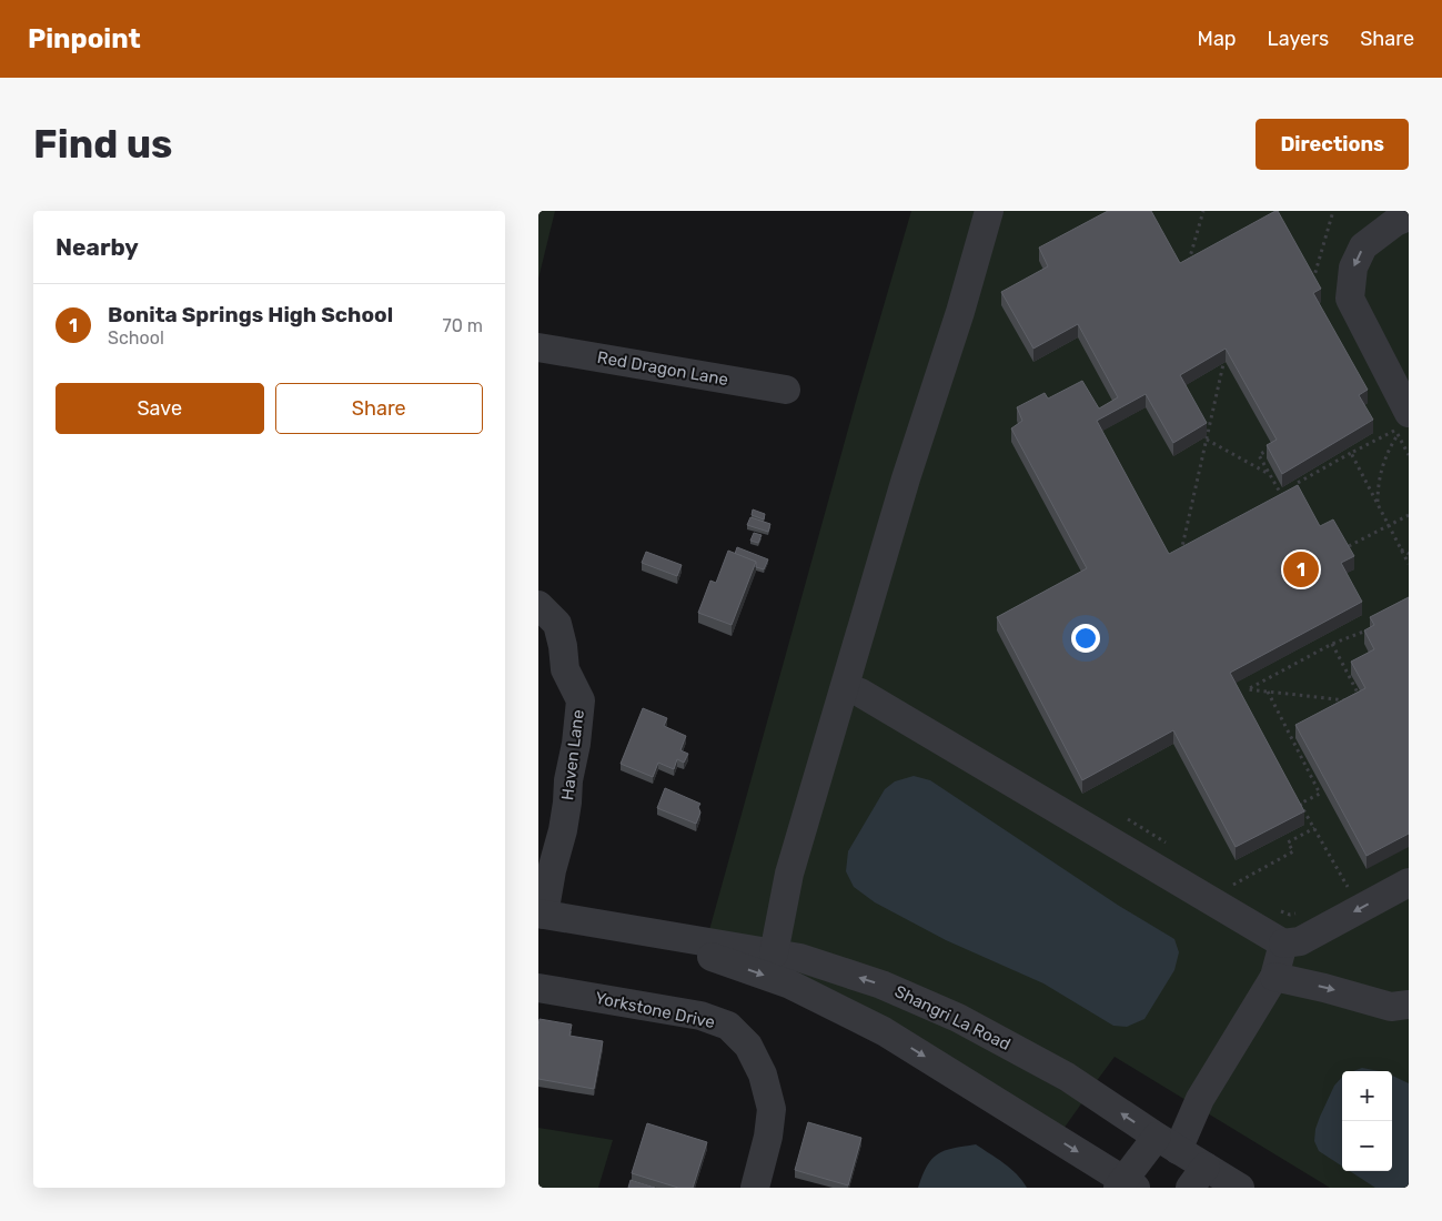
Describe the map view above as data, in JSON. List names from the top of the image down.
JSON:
{
  "streets": {
    "street": [
      "Red Dragon Lane",
      "Haven Lane",
      "Yorkstone Drive",
      "Shangri La Road"
    ]
  },
  "crossings": [
    ["Haven Lane", "Shangri La Road"]
  ],
  "page": {
    "header": "Pinpoint",
    "nav": ["Map", "Layers", "Share"],
    "buttons": [
      "Directions",
      ["Save", "Share"]
    ],
    "title": "Find us",
    "heading": "Nearby",
    "list": [
      {
        "mark": "1",
        "name": "Bonita Springs High School",
        "note": "School",
        "value": "70 m"
      }
    ],
    "pins": "1",
    "map_buttons": ["+", "−"]
  }
}
